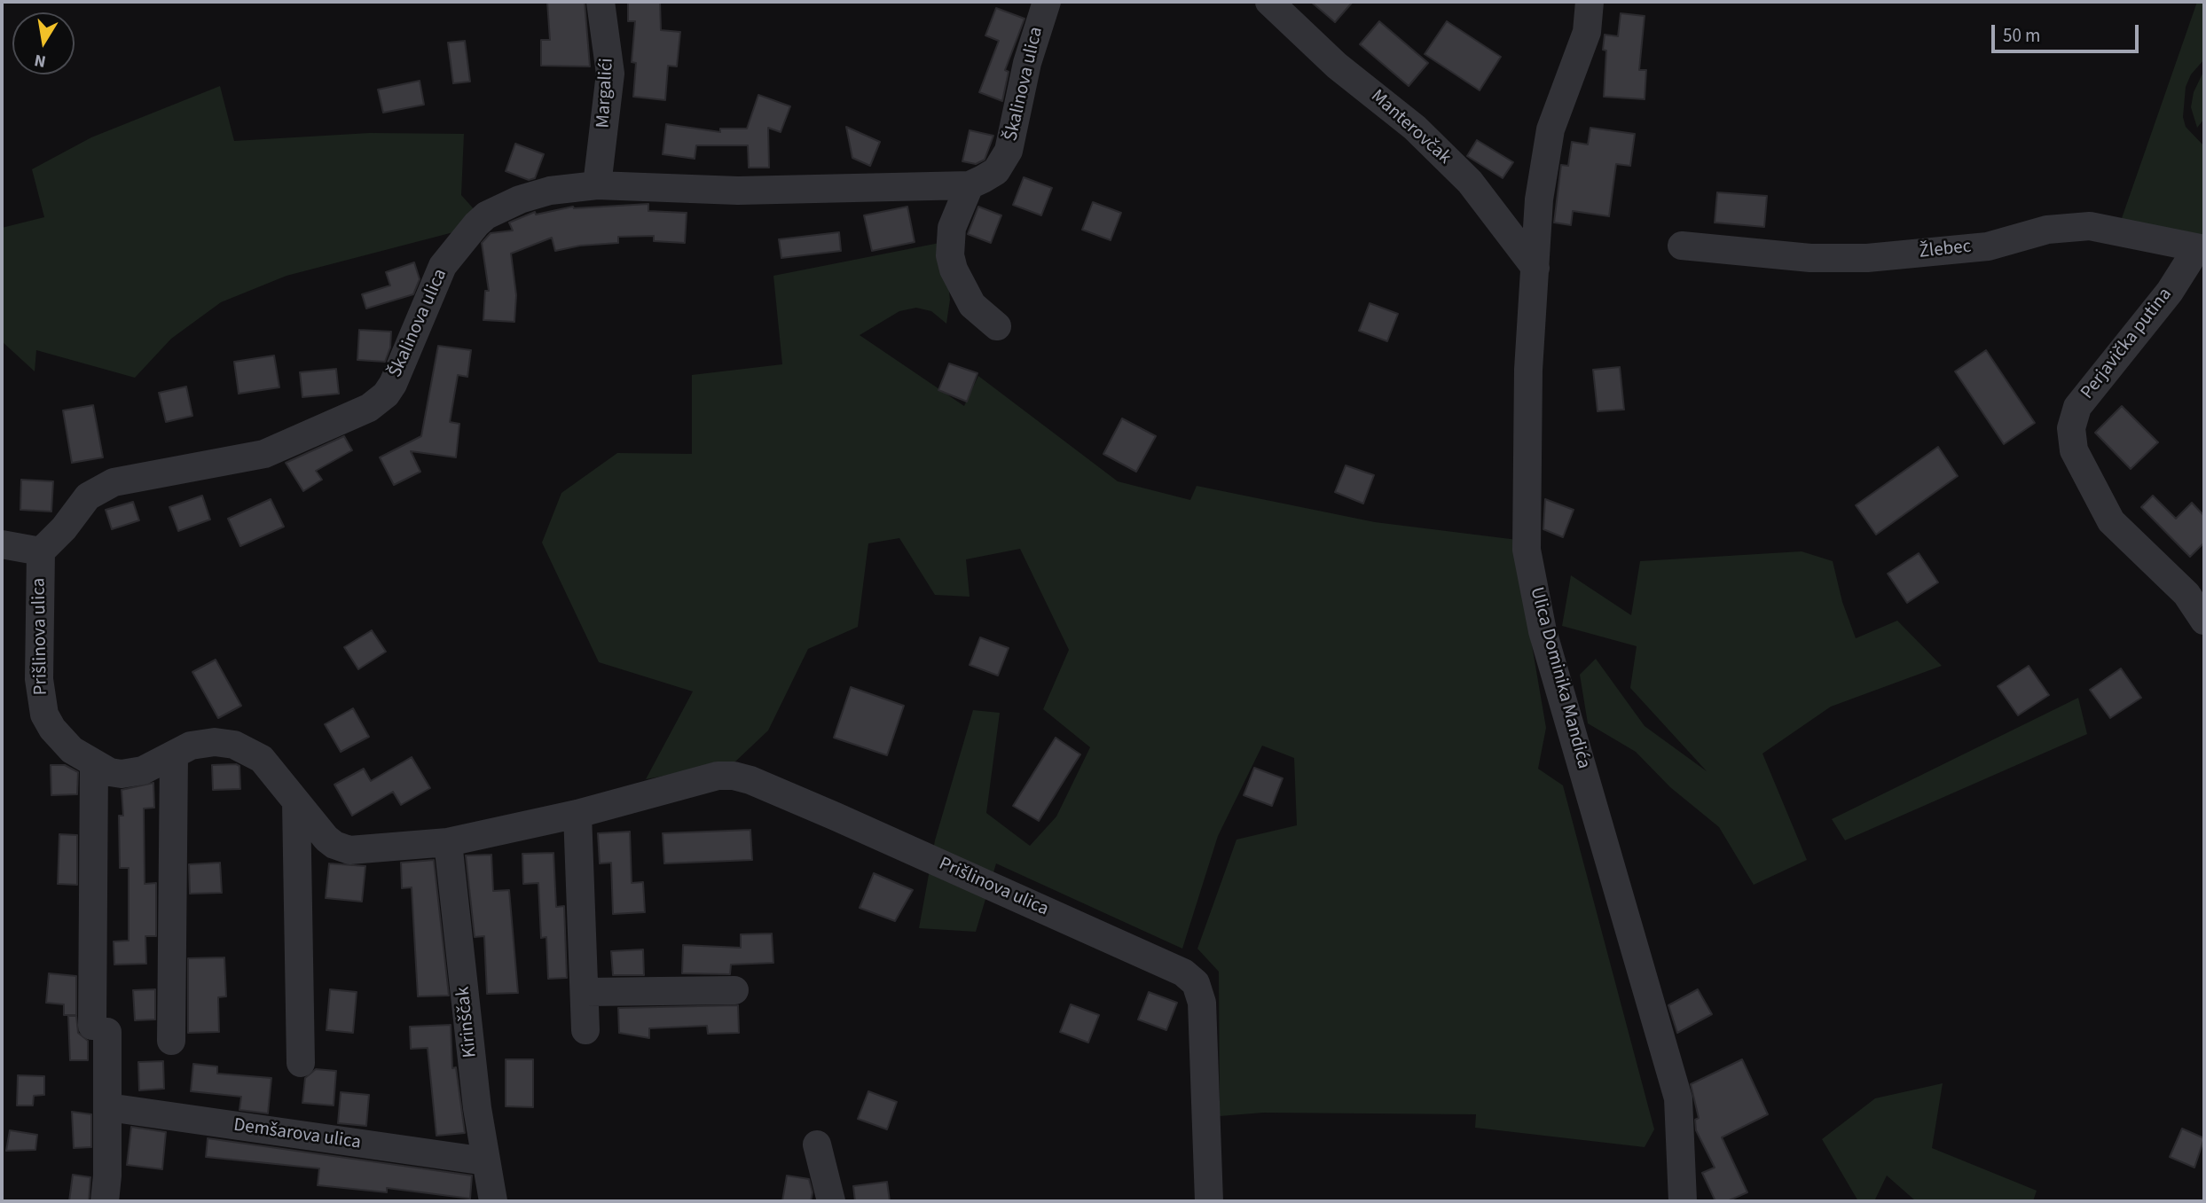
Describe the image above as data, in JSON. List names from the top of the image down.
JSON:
{
  "streets": {
    "street": [
      "Škalinova ulica",
      "Margalići",
      "Manterovčak",
      "Žlebec",
      "Perjavička putina",
      "Prišlinova ulica",
      "Ulica Dominika Mandića",
      "Kirinščak",
      "Demšarova ulica"
    ]
  },
  "crossings": [
    ["Škalinova ulica", "Margalići"],
    ["Škalinova ulica", "Prišlinova ulica"],
    ["Manterovčak", "Ulica Dominika Mandića"],
    ["Žlebec", "Perjavička putina"],
    ["Prišlinova ulica", "Kirinščak"],
    ["Kirinščak", "Demšarova ulica"]
  ],
  "scale_bar": "50 m",
  "north": "bottom"
}
